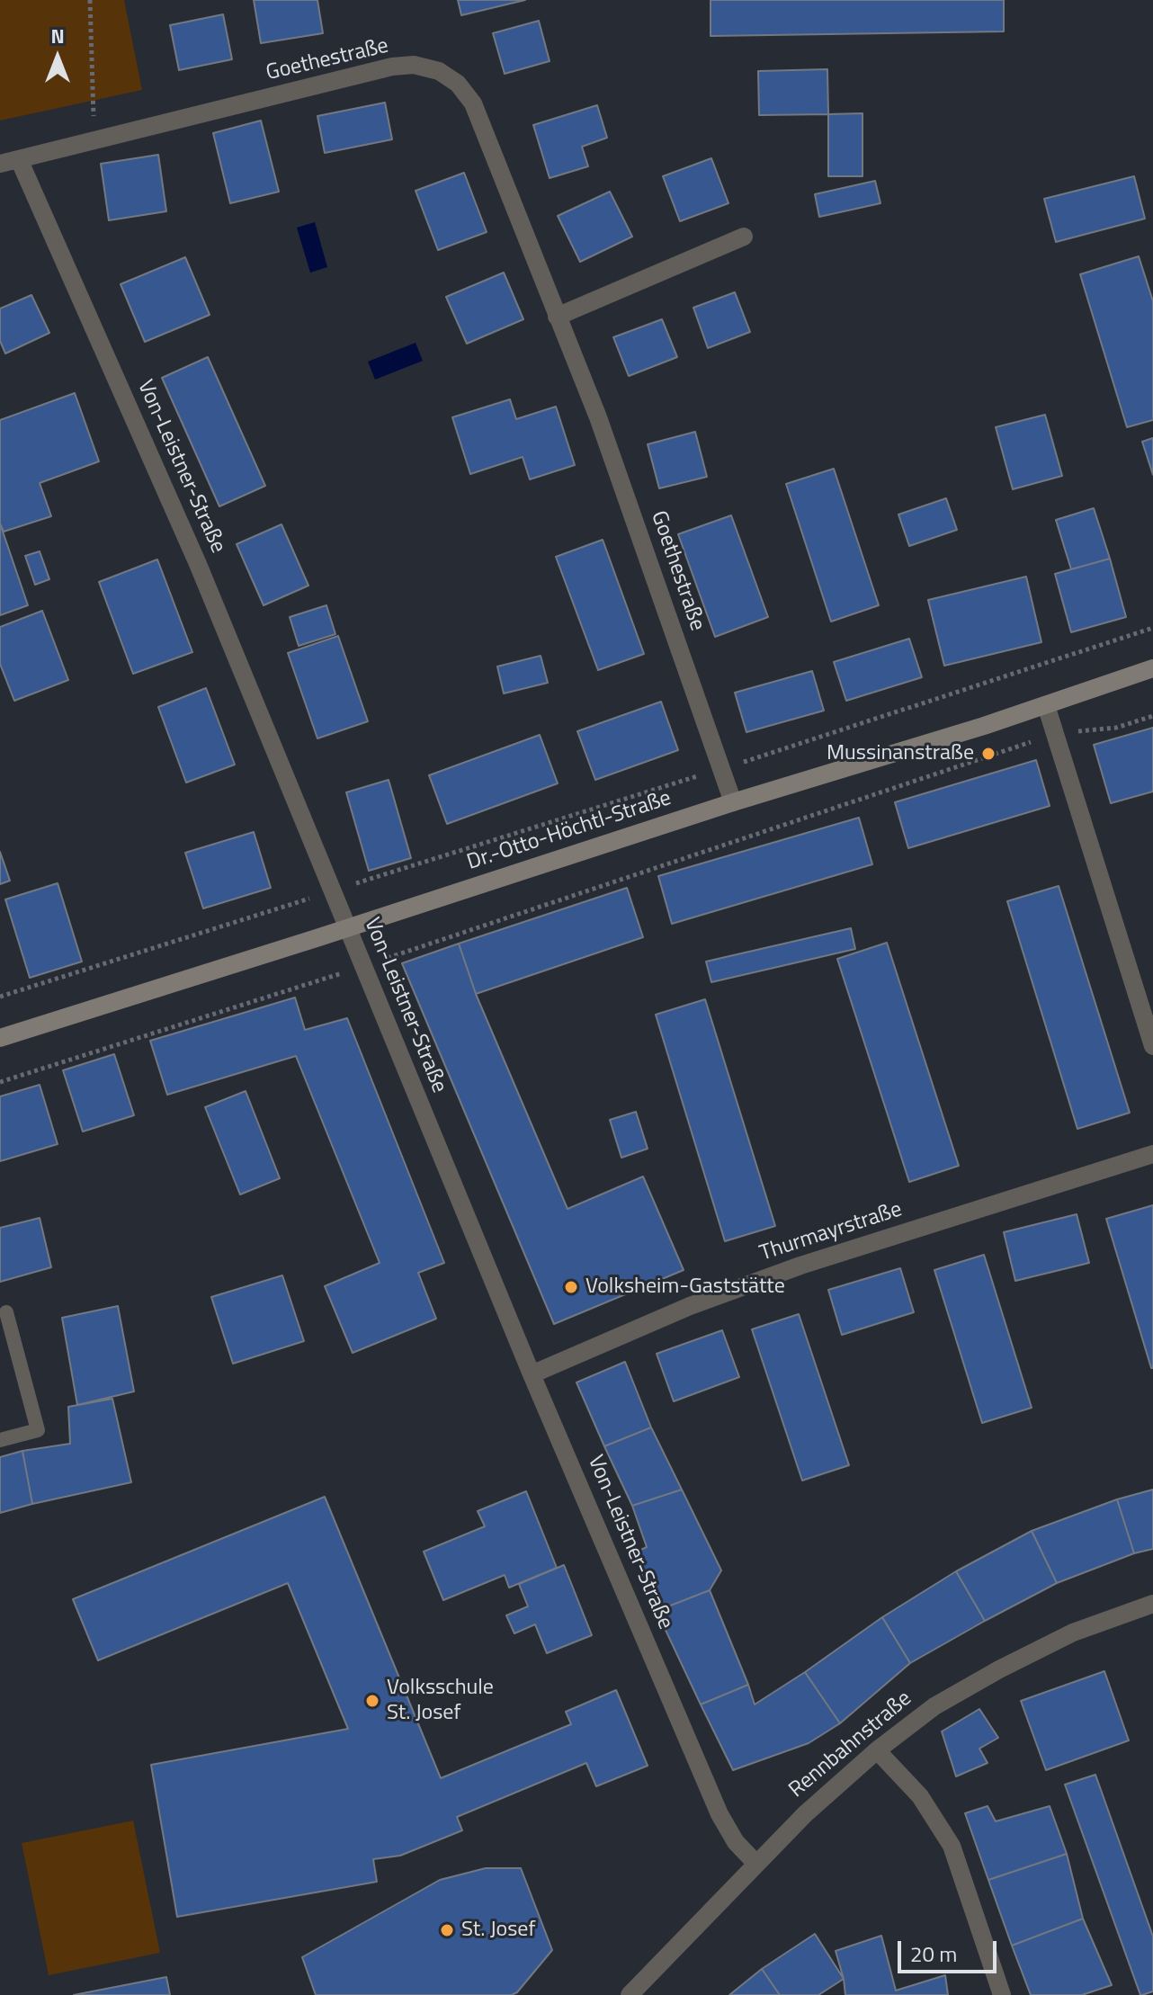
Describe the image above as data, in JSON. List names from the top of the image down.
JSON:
{
  "streets": {
    "street": [
      "Goethestraße",
      "Von-Leistner-Straße",
      "Dr.-Otto-Höchtl-Straße",
      "Thurmayrstraße",
      "Rennbahnstraße"
    ]
  },
  "crossings": [
    ["Goethestraße", "Von-Leistner-Straße"],
    ["Goethestraße", "Dr.-Otto-Höchtl-Straße"],
    ["Von-Leistner-Straße", "Dr.-Otto-Höchtl-Straße"],
    ["Von-Leistner-Straße", "Thurmayrstraße"],
    ["Von-Leistner-Straße", "Rennbahnstraße"]
  ],
  "places": [
    "Mussinanstraße",
    "Volksheim-Gaststätte",
    "Volksschule St. Josef",
    "St. Josef"
  ],
  "scale_bar": "20 m",
  "north": "top"
}
